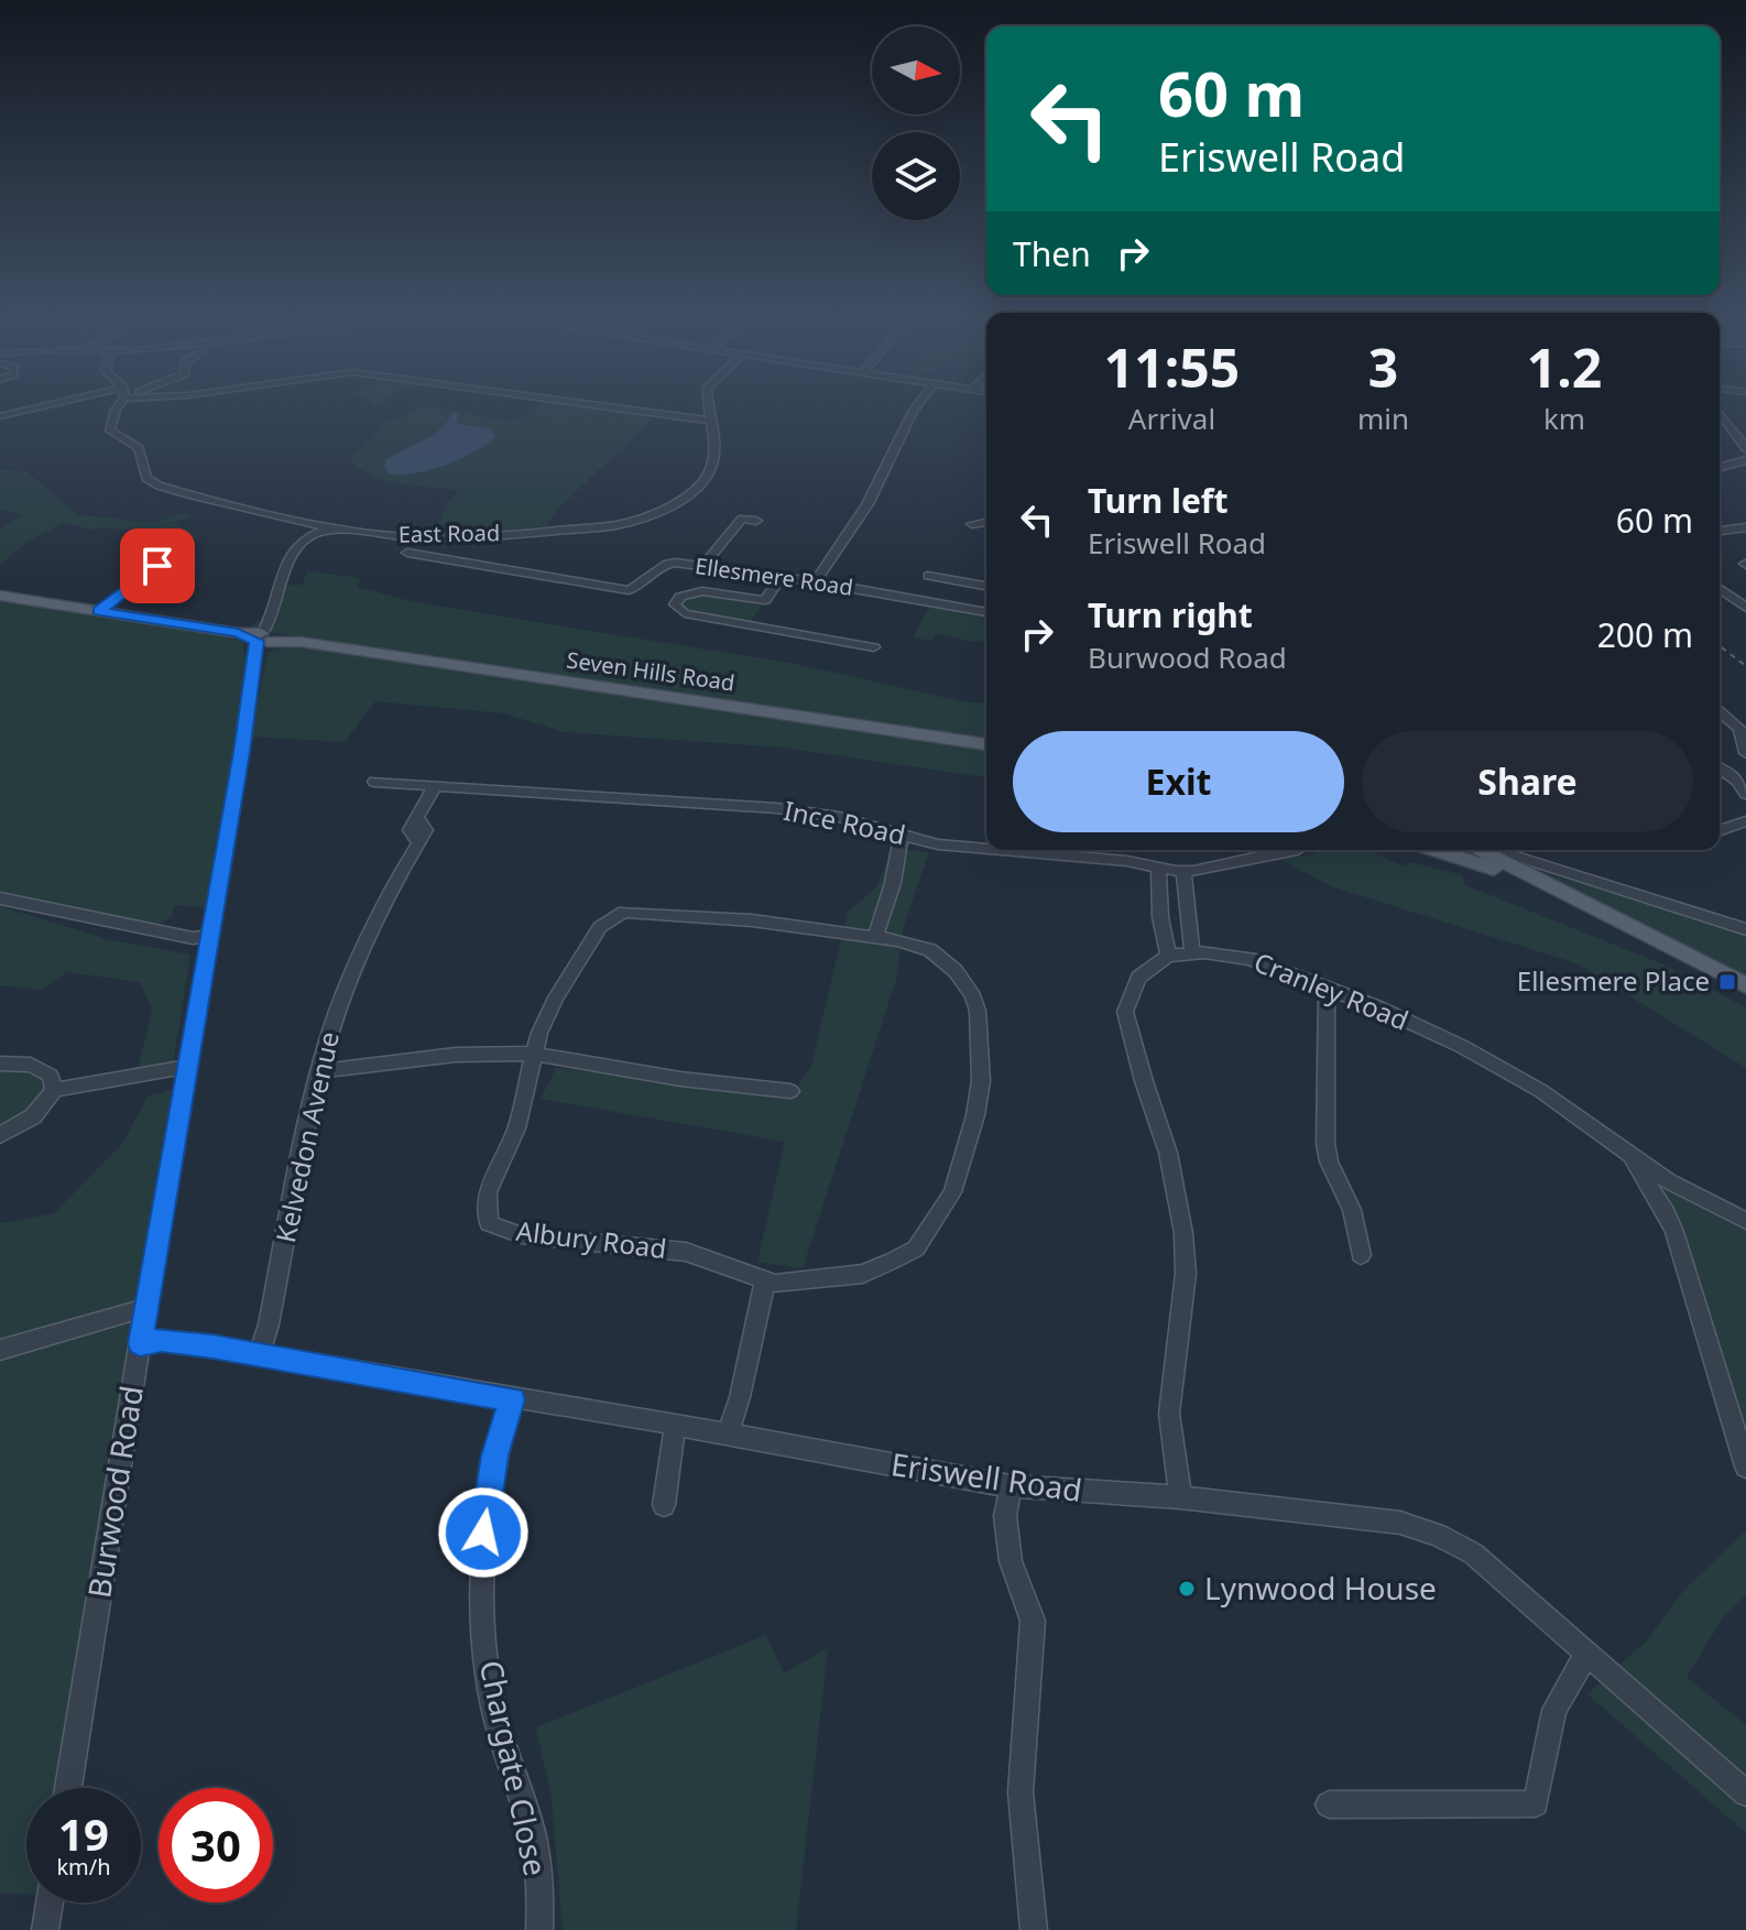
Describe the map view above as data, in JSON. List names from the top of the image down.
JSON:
{
  "streets": {
    "main road": ["Seven Hills Road"],
    "street": [
      "East Road",
      "Ellesmere Road",
      "Ince Road",
      "Cranley Road",
      "Kelvedon Avenue",
      "Albury Road",
      "Eriswell Road",
      "Burwood Road",
      "Chargate Close"
    ]
  },
  "crossings": [
    ["East Road", "Burwood Road"],
    ["Seven Hills Road", "Burwood Road"],
    ["Ince Road", "Kelvedon Avenue"],
    ["Kelvedon Avenue", "Eriswell Road"],
    ["Eriswell Road", "Burwood Road"],
    ["Eriswell Road", "Chargate Close"]
  ],
  "places": {
    "transit": ["Ellesmere Place"],
    "other": ["Lynwood House"]
  },
  "north": "right",
  "page": {
    "turn": ["60 m", "Eriswell Road"],
    "then": "Then",
    "eta": [
      "11:55",
      "Arrival",
      "3",
      "min",
      "1.2",
      "km"
    ],
    "list": [
      {
        "name": "Turn left",
        "note": "Eriswell Road",
        "value": "60 m"
      },
      {
        "name": "Turn right",
        "note": "Burwood Road",
        "value": "200 m"
      }
    ],
    "buttons": ["Exit", "Share"],
    "speed": "19 km/h",
    "limit": "30"
  }
}
